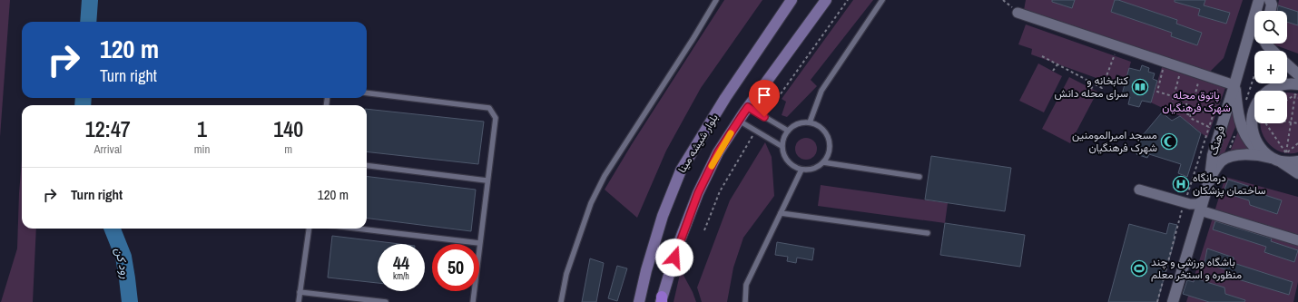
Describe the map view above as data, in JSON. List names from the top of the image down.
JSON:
{
  "streets": {
    "main road": ["بلوار شیشه مینا"],
    "street": ["فرهنگ"]
  },
  "water": ["رود کن"],
  "parks": ["پاتوق محله شهرک فرهنگیان"],
  "places": {
    "library": ["کتابخانه و سرای محله دانش"],
    "mosque": ["مسجد امیرالمومنین شهرک فرهنگیان"],
    "hospital": ["درمانگاه ساختمان پزشکان"],
    "sports": ["باشگاه ورزشی و چند منظوره و استخر معلم"]
  },
  "page": {
    "map_buttons": ["+", "−"],
    "turn": ["120 m", "Turn right"],
    "eta": [
      "12:47",
      "Arrival",
      "1",
      "min",
      "140",
      "m"
    ],
    "list": [
      {
        "name": "Turn right",
        "value": "120 m"
      }
    ],
    "speed": "44 km/h",
    "limit": "50"
  }
}
